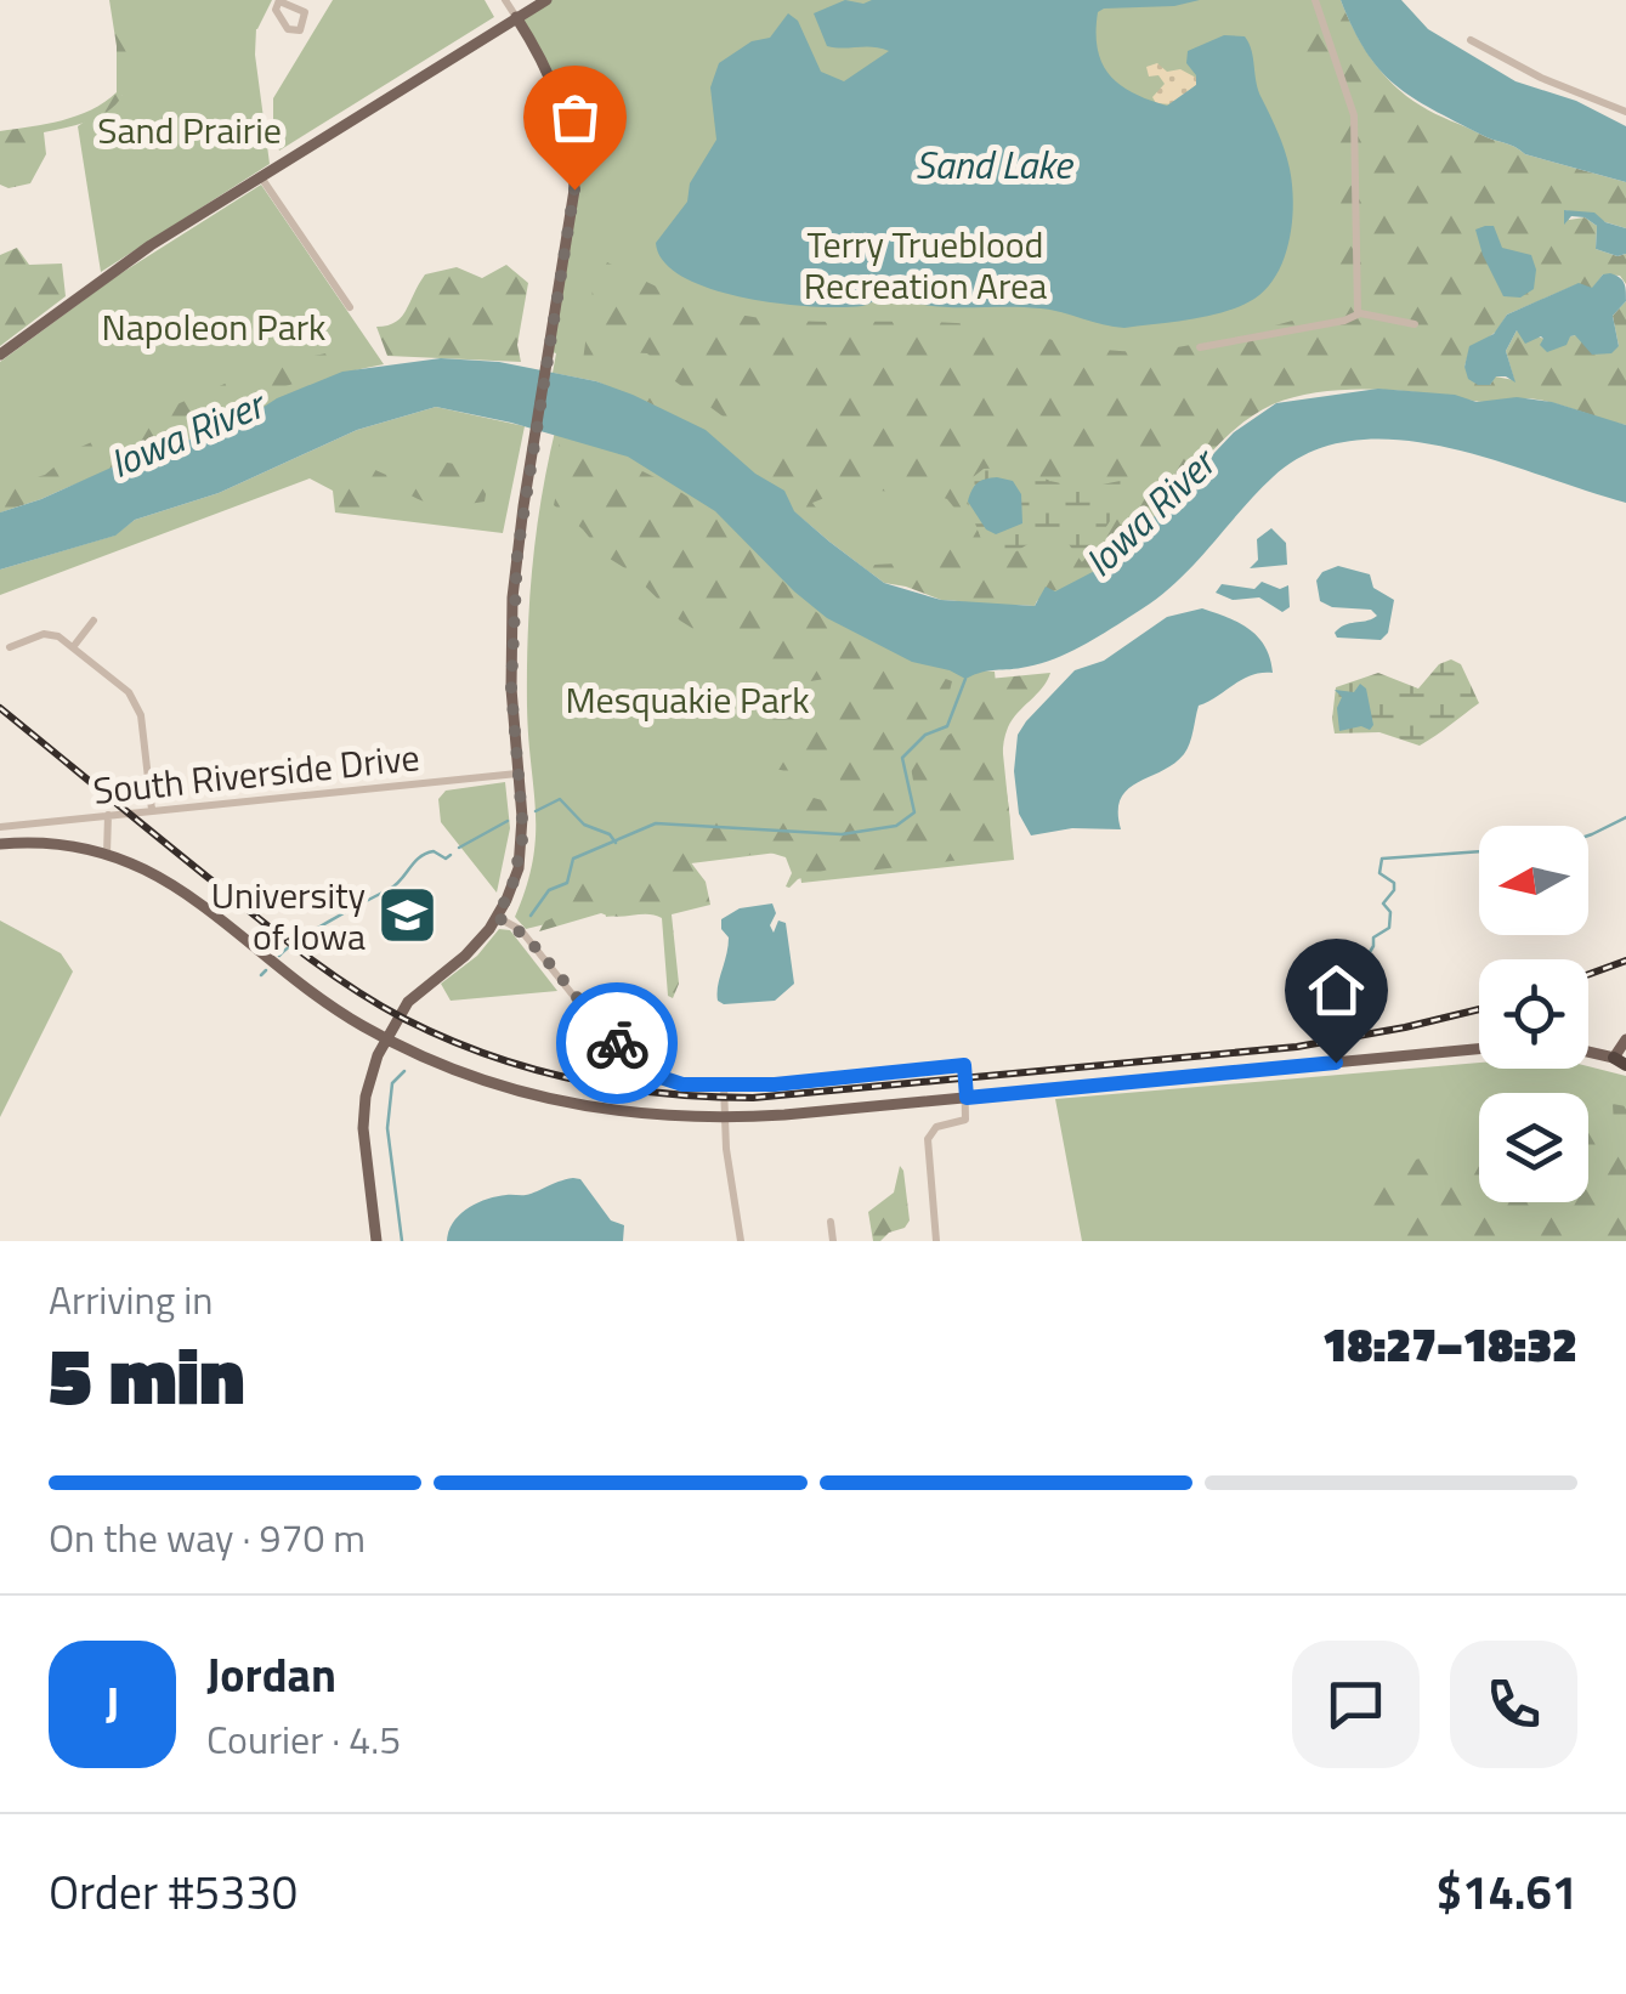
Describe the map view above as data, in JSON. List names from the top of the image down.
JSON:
{
  "streets": {
    "street": ["South Riverside Drive"]
  },
  "water": ["Sand Lake", "Iowa River"],
  "parks": [
    "Sand Prairie",
    "Terry Trueblood Recreation Area",
    "Napoleon Park",
    "Mesquakie Park"
  ],
  "places": {
    "school or university": ["University of Iowa"]
  },
  "north": "left",
  "page": {
    "heading": ["5 min", "Arriving in", "18:27–18:32"],
    "panel": [
      "Jordan",
      "Courier · 4.5",
      "Order #5330",
      "$14.61"
    ],
    "bar": "On the way · 970 m",
    "round": "J"
  }
}
